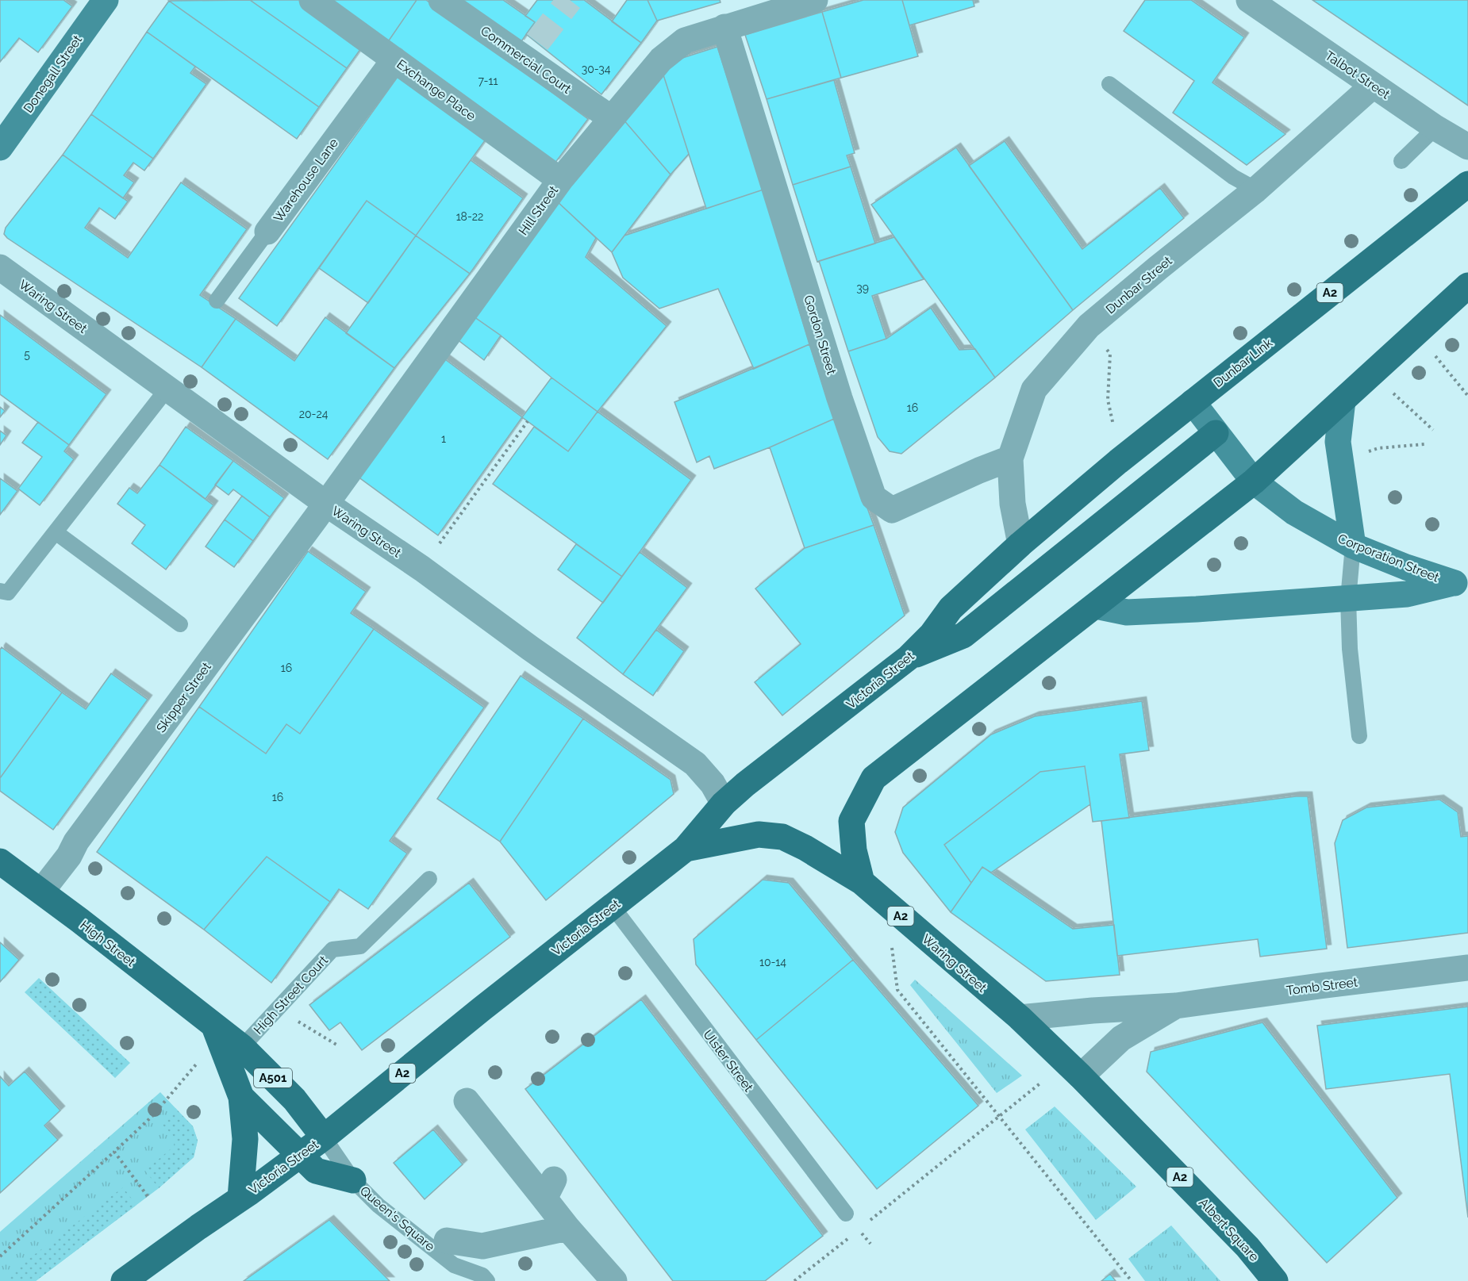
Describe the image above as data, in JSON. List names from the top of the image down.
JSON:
{
  "streets": {
    "main road": [
      "A2",
      "Waring Street",
      "Dunbar Link",
      "Victoria Street",
      "High Street",
      "A501",
      "Albert Square"
    ],
    "street": [
      "Commercial Court",
      "Donegall Street",
      "Talbot Street",
      "Exchange Place",
      "Warehouse Lane",
      "Hill Street",
      "Dunbar Street",
      "Gordon Street",
      "Corporation Street",
      "Skipper Street",
      "Tomb Street",
      "Queen's Square"
    ],
    "lane": ["High Street Court", "Ulster Street"]
  },
  "crossings": [
    ["Commercial Court", "Hill Street"],
    ["Talbot Street", "Dunbar Street"],
    ["Exchange Place", "Warehouse Lane"],
    ["Exchange Place", "Hill Street"],
    ["Hill Street", "Waring Street"],
    ["Hill Street", "Gordon Street"],
    ["Hill Street", "Skipper Street"],
    ["Dunbar Street", "Gordon Street"],
    ["Dunbar Street", "Dunbar Link"],
    ["Dunbar Street", "Victoria Street"],
    ["Waring Street", "Victoria Street"],
    ["Waring Street", "Skipper Street"],
    ["Waring Street", "Tomb Street"],
    ["Waring Street", "Albert Square"],
    ["Dunbar Link", "Corporation Street"],
    ["Dunbar Link", "Victoria Street"],
    ["Victoria Street", "High Street"],
    ["Victoria Street", "Ulster Street"],
    ["Victoria Street", "A501"],
    ["Victoria Street", "Queen's Square"],
    ["Skipper Street", "High Street"],
    ["High Street", "High Street Court"],
    ["High Street", "A501"],
    ["High Street", "Queen's Square"],
    ["Tomb Street", "Albert Square"]
  ],
  "house_numbers": [
    "30-34",
    "7-11",
    "18-22",
    "39",
    "5",
    "16",
    "20-24",
    "1",
    "16",
    "16",
    "10-14"
  ]
}
